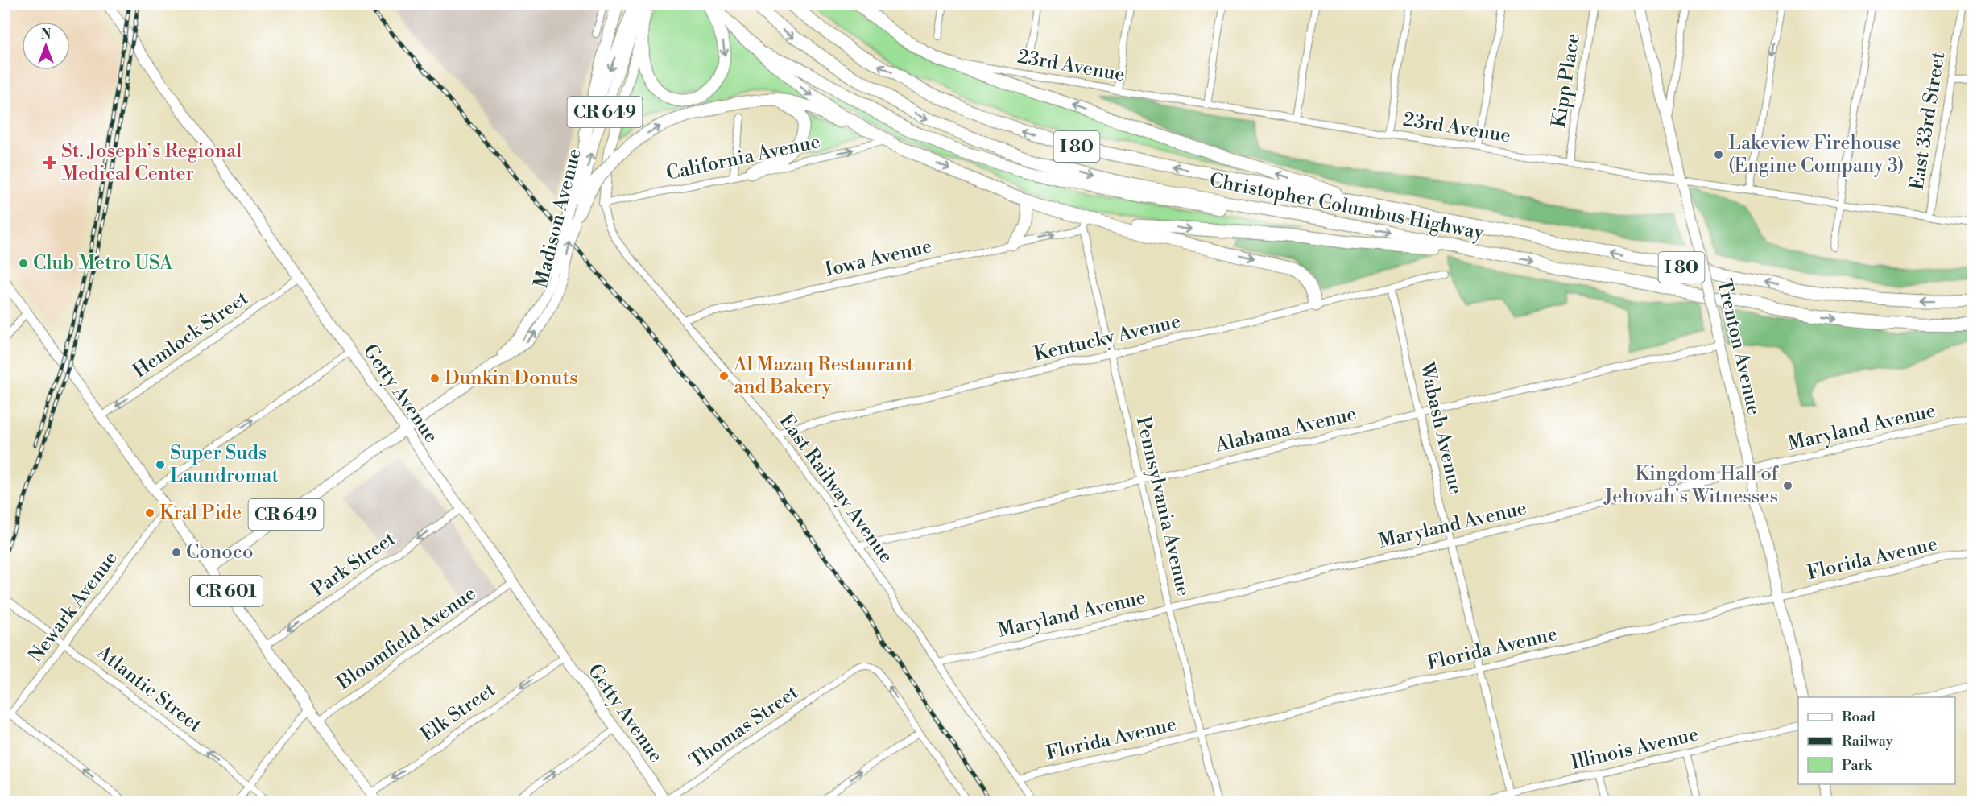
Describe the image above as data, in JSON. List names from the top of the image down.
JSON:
{
  "streets": {
    "highway": ["I 80", "Christopher Columbus Highway"],
    "main road": [
      "CR 649",
      "Madison Avenue",
      "Trenton Avenue",
      "Getty Avenue",
      "CR 601"
    ],
    "street": [
      "23rd Avenue",
      "Kipp Place",
      "East 33rd Street",
      "California Avenue",
      "Iowa Avenue",
      "Hemlock Street",
      "Kentucky Avenue",
      "Maryland Avenue",
      "Wabash Avenue",
      "Alabama Avenue",
      "East Railway Avenue",
      "Pennsylvania Avenue",
      "Florida Avenue",
      "Park Street",
      "Newark Avenue",
      "Bloomfield Avenue",
      "Atlantic Street",
      "Elk Street",
      "Thomas Street",
      "Illinois Avenue"
    ]
  },
  "crossings": [
    ["23rd Avenue", "Kipp Place"],
    ["23rd Avenue", "East 33rd Street"],
    ["23rd Avenue", "Trenton Avenue"],
    ["California Avenue", "East Railway Avenue"],
    ["Madison Avenue", "Getty Avenue"],
    ["Madison Avenue", "CR 601"],
    ["Iowa Avenue", "East Railway Avenue"],
    ["Iowa Avenue", "Pennsylvania Avenue"],
    ["Hemlock Street", "Getty Avenue"],
    ["Hemlock Street", "CR 601"],
    ["Kentucky Avenue", "Wabash Avenue"],
    ["Kentucky Avenue", "East Railway Avenue"],
    ["Kentucky Avenue", "Pennsylvania Avenue"],
    ["Trenton Avenue", "Maryland Avenue"],
    ["Trenton Avenue", "Alabama Avenue"],
    ["Trenton Avenue", "Florida Avenue"],
    ["Getty Avenue", "Park Street"],
    ["Getty Avenue", "Bloomfield Avenue"],
    ["Getty Avenue", "Elk Street"],
    ["Getty Avenue", "Thomas Street"],
    ["Maryland Avenue", "Wabash Avenue"],
    ["Maryland Avenue", "East Railway Avenue"],
    ["Maryland Avenue", "Pennsylvania Avenue"],
    ["Wabash Avenue", "Alabama Avenue"],
    ["Wabash Avenue", "Florida Avenue"],
    ["Wabash Avenue", "Illinois Avenue"],
    ["Alabama Avenue", "East Railway Avenue"],
    ["Alabama Avenue", "Pennsylvania Avenue"],
    ["East Railway Avenue", "Florida Avenue"],
    ["Pennsylvania Avenue", "Florida Avenue"],
    ["Park Street", "CR 601"],
    ["CR 601", "Newark Avenue"],
    ["CR 601", "Bloomfield Avenue"],
    ["CR 601", "Elk Street"],
    ["Newark Avenue", "Atlantic Street"]
  ],
  "one_way": [
    "California Avenue",
    "Hemlock Street",
    "Park Street",
    "Atlantic Street",
    "Elk Street"
  ],
  "places": {
    "other": [
      "Lakeview Firehouse (Engine Company 3)",
      "Club Metro USA",
      "Al Mazaq Restaurant and Bakery",
      "Dunkin Donuts",
      "Super Suds Laundromat",
      "Kingdom Hall of Jehovah's Witnesses",
      "Kral Pide",
      "Conoco"
    ],
    "health": ["St. Joseph’s Regional Medical Center"]
  },
  "legend": ["Road", "Railway", "Park"],
  "north": "top"
}
